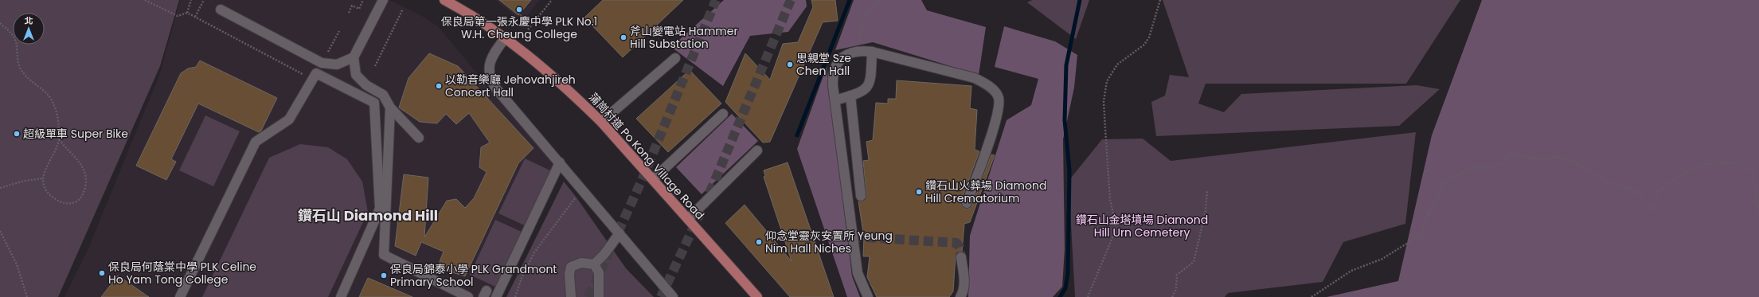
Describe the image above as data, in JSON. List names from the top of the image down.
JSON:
{
  "streets": {
    "main road": ["蒲崗村道 Po Kong Village Road"]
  },
  "districts": ["鑽石山 Diamond Hill"],
  "parks": ["鑽石山金塔墳場 Diamond Hill Urn Cemetery"],
  "places": [
    "保良局第一張永慶中學 PLK No.1 W.H. Cheung College",
    "斧山變電站 Hammer Hill Substation",
    "思親堂 Sze Chen Hall",
    "以勒音樂廳 Jehovahjireh Concert Hall",
    "超級單車 Super Bike",
    "鑽石山火葬場 Diamond Hill Crematorium",
    "仰念堂靈灰安置所 Yeung Nim Hall Niches",
    "保良局何蔭棠中學 PLK Celine Ho Yam Tong College",
    "保良局錦泰小學 PLK Grandmont Primary School"
  ],
  "north": "top"
}
